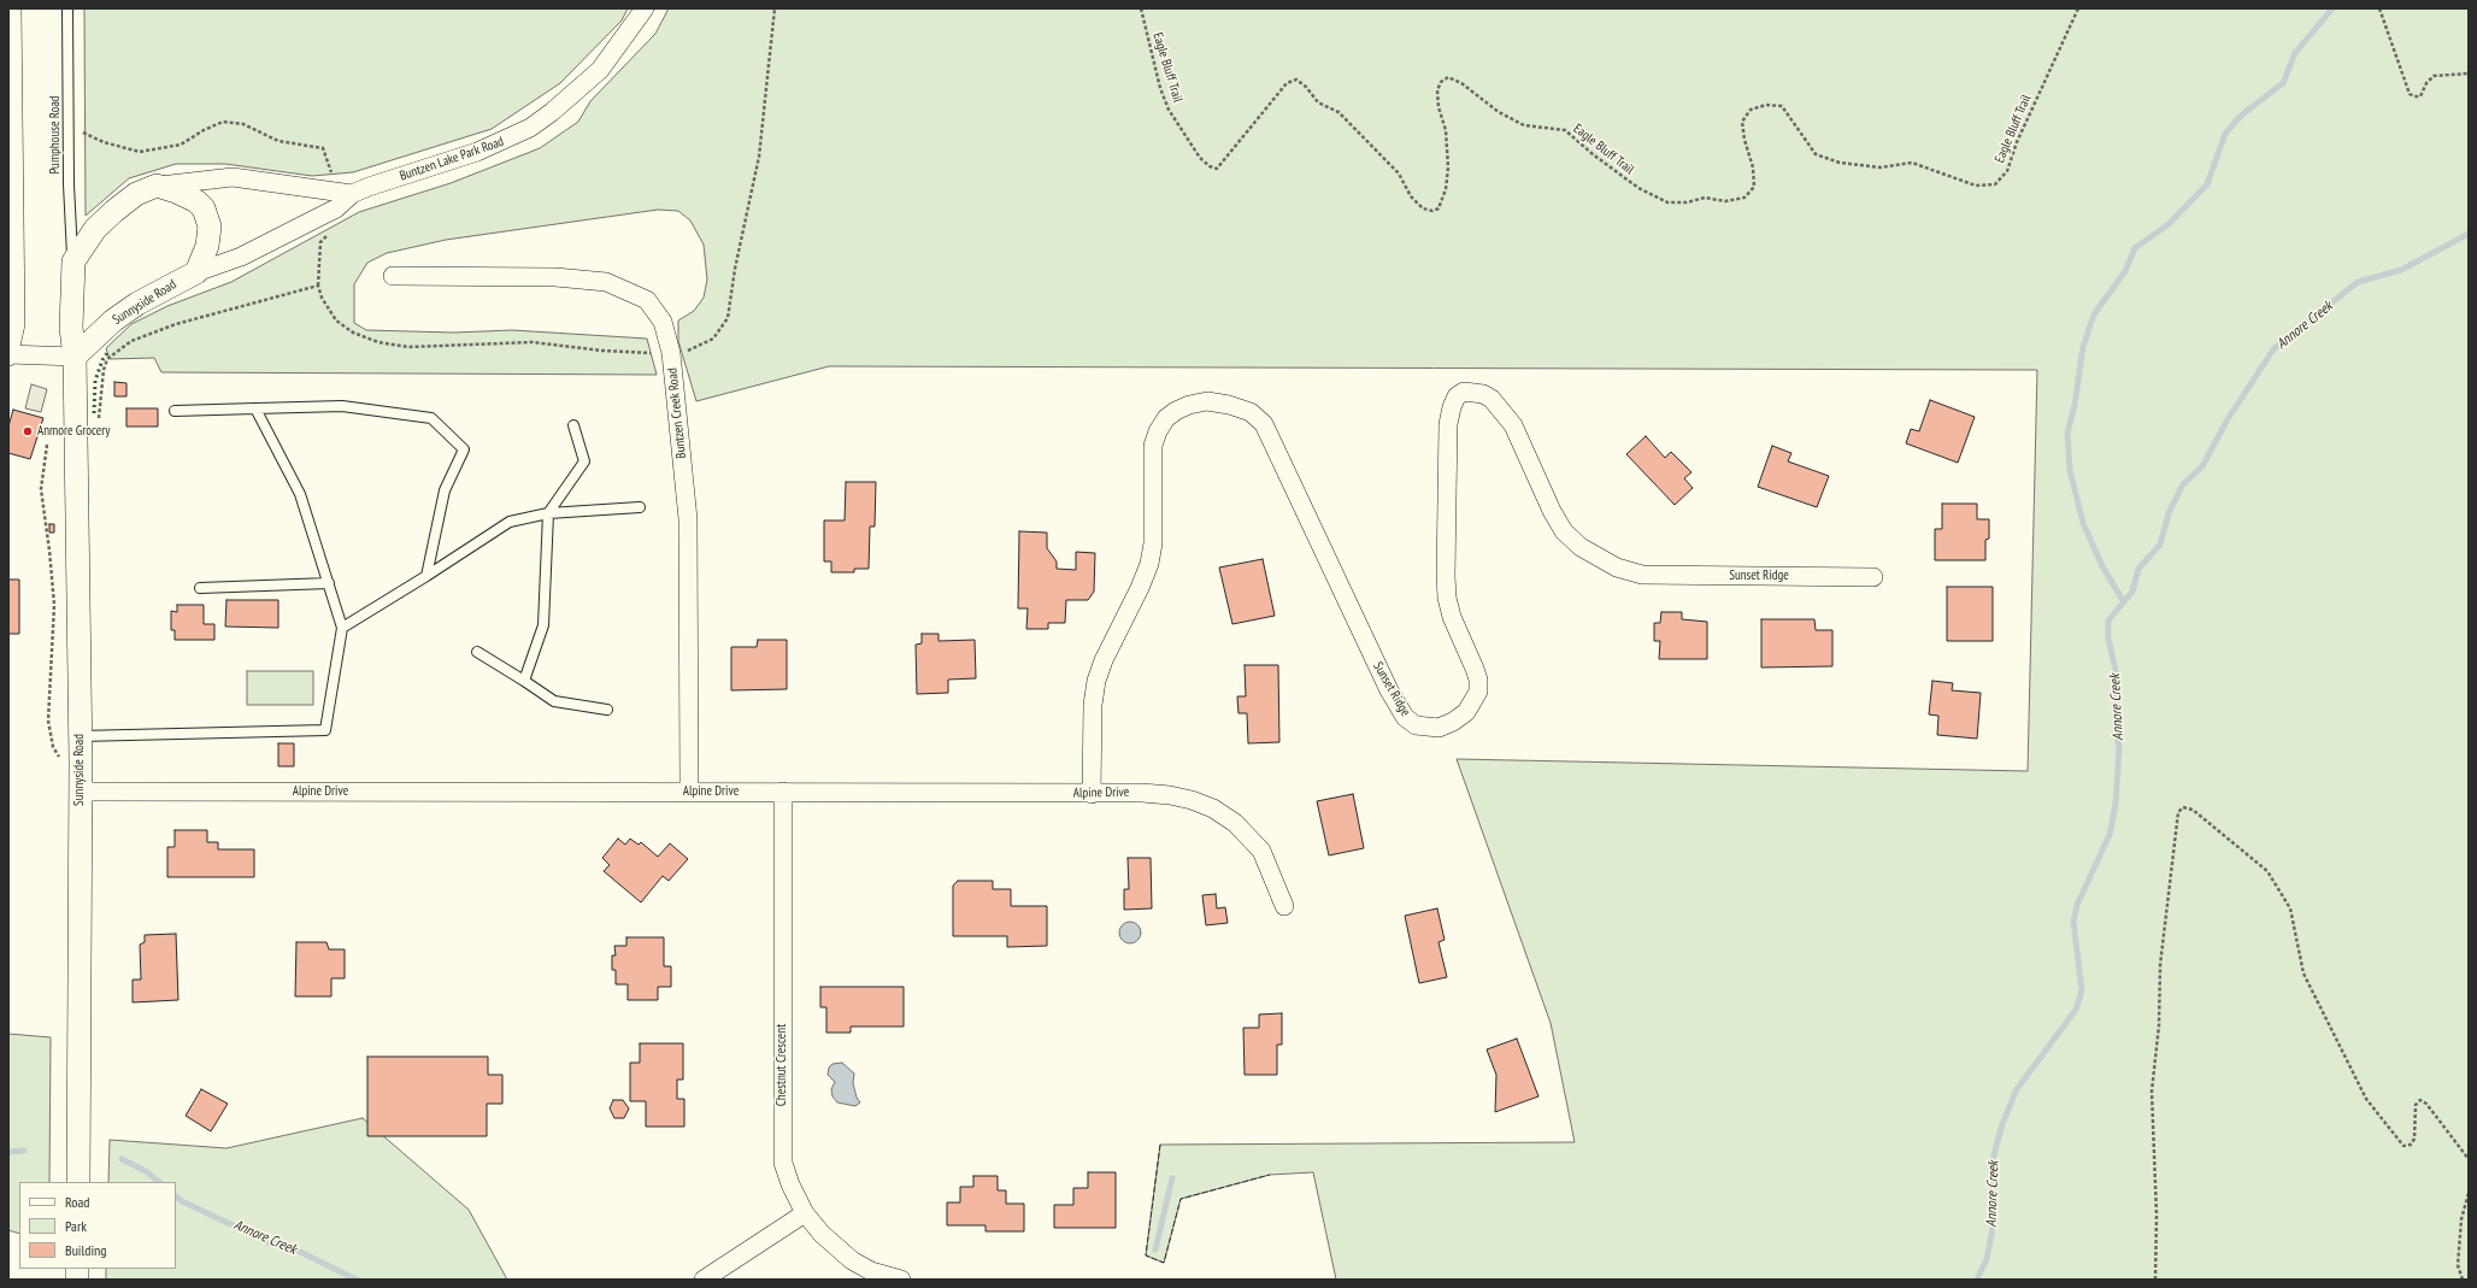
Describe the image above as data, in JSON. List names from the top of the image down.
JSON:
{
  "streets": {
    "street": [
      "Buntzen Lake Park Road",
      "Sunnyside Road",
      "Buntzen Creek Road",
      "Sunset Ridge",
      "Alpine Drive",
      "Chestnut Crescent"
    ],
    "lane": ["Pumphouse Road"],
    "path": ["Eagle Bluff Trail"]
  },
  "crossings": [
    ["Pumphouse Road", "Sunnyside Road"],
    ["Buntzen Lake Park Road", "Sunnyside Road"],
    ["Sunnyside Road", "Alpine Drive"],
    ["Buntzen Creek Road", "Alpine Drive"],
    ["Sunset Ridge", "Alpine Drive"],
    ["Alpine Drive", "Chestnut Crescent"]
  ],
  "water": ["Annore Creek"],
  "places": ["Anmore Grocery"],
  "legend": ["Road", "Park", "Building"]
}
